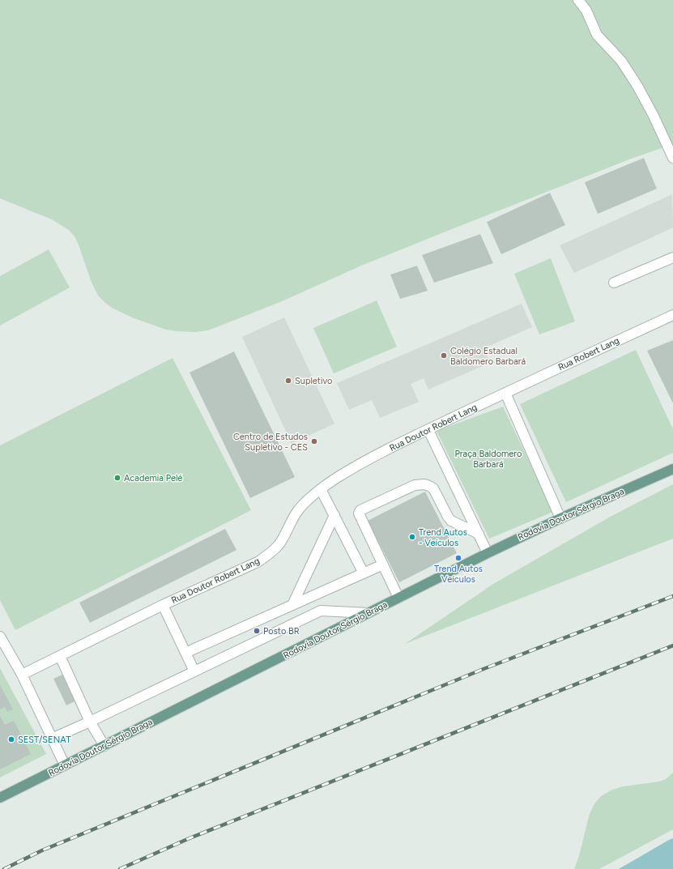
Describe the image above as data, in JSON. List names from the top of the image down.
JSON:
{
  "streets": {
    "main road": ["Rodovia Doutor Sérgio Braga"],
    "street": ["Rua Robert Lang", "Rua Doutor Robert Lang"]
  },
  "crossings": [
    ["Rua Robert Lang", "Rua Doutor Robert Lang"]
  ],
  "parks": ["Praça Baldomero Barbará"],
  "places": [
    "Colégio Estadual Baldomero Barbará",
    "Supletivo",
    "Centro de Estudos Supletivo - CES",
    "Academia Pelé",
    "Trend Autos - Veículos",
    "Trend Autos Veículos",
    "Posto BR",
    "SEST/SENAT"
  ]
}
